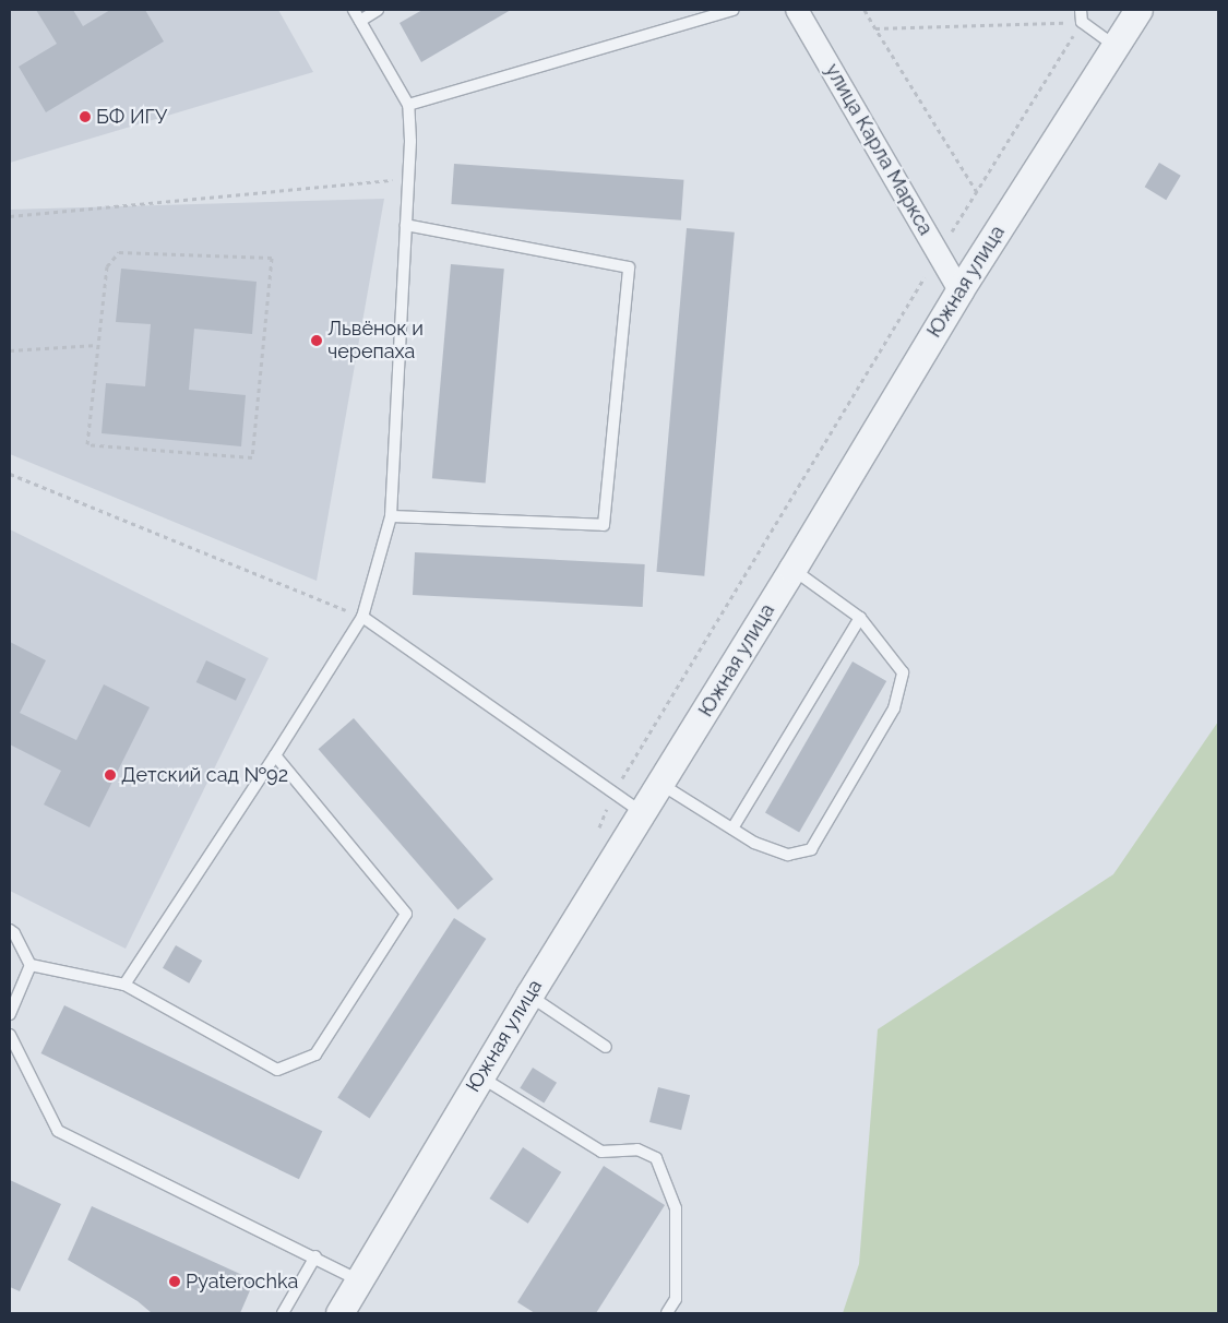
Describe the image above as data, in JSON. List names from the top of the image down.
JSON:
{
  "streets": {
    "street": ["улица Карла Маркса", "Южная улица"]
  },
  "crossings": [
    ["улица Карла Маркса", "Южная улица"]
  ],
  "places": [
    "БФ ИГУ",
    "Львёнок и черепаха",
    "Детский сад №92",
    "Pyaterochka"
  ]
}
